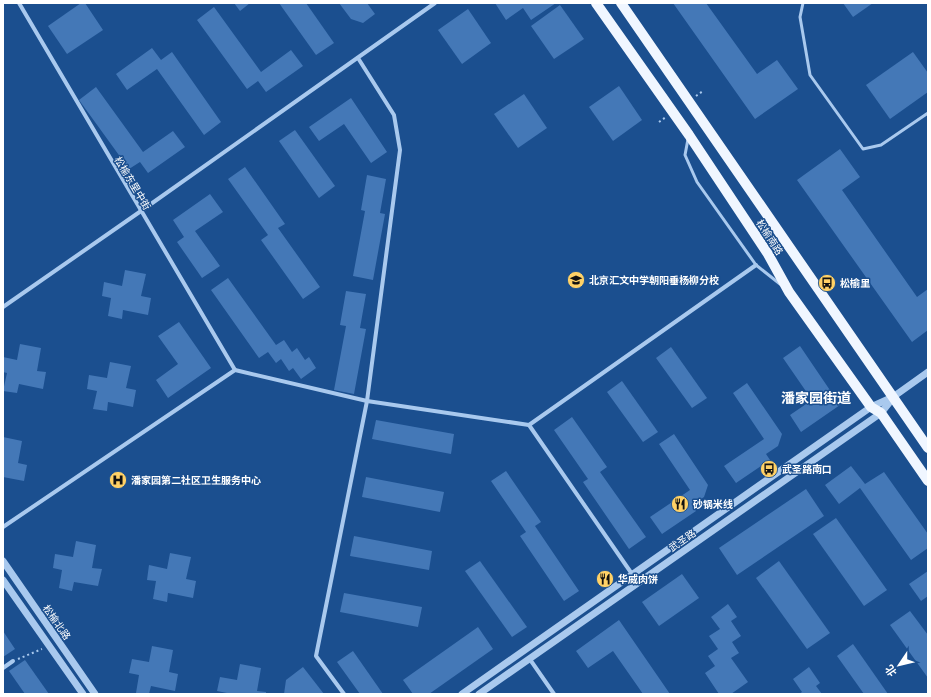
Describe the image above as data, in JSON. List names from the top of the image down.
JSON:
{
  "streets": {
    "main road": ["松榆南路"],
    "street": ["松榆东里中街", "武圣路", "松榆北路"]
  },
  "crossings": [
    ["松榆南路", "武圣路"]
  ],
  "districts": ["潘家园街道"],
  "places": {
    "school or university": ["北京汇文中学朝阳垂杨柳分校"],
    "bus stop": ["松榆里", "武圣路南口"],
    "hospital": ["潘家园第二社区卫生服务中心"],
    "restaurant": ["砂锅米线", "华威肉饼"]
  },
  "north": "bottom left"
}
